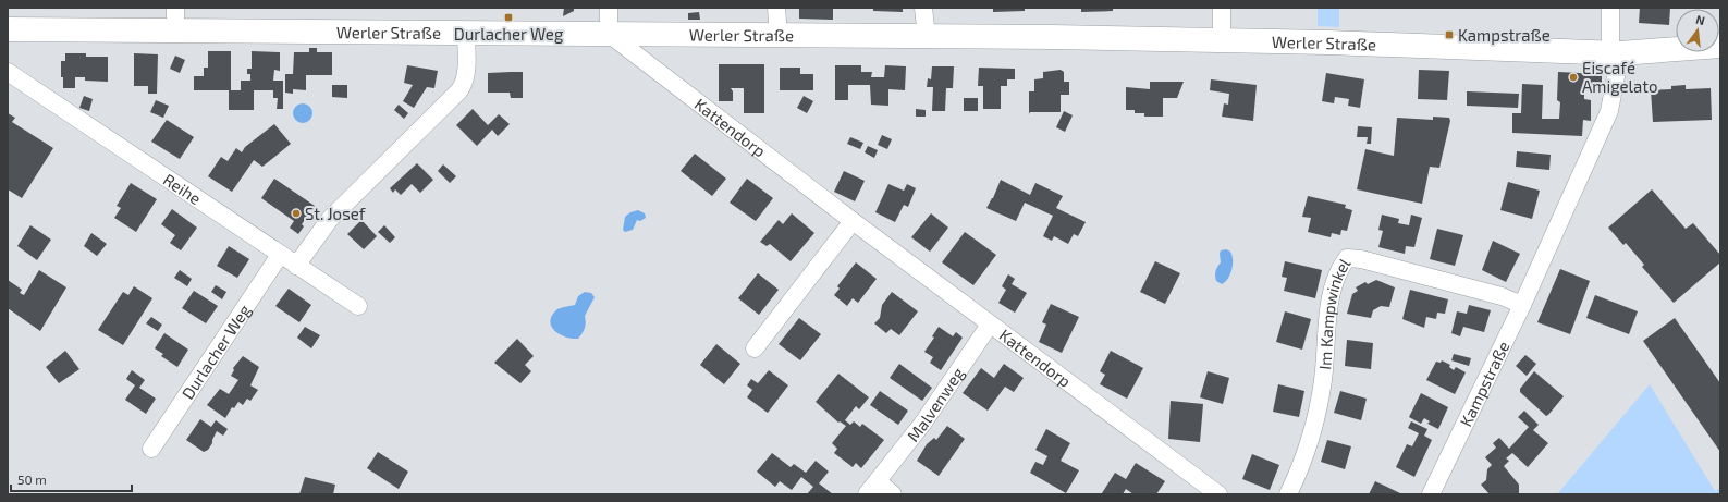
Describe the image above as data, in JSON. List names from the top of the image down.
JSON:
{
  "streets": {
    "main road": ["Werler Straße"],
    "street": [
      "Kattendorp",
      "Reihe",
      "Im Kampwinkel",
      "Durlacher Weg",
      "Kampstraße",
      "Malvenweg"
    ]
  },
  "crossings": [
    ["Werler Straße", "Kattendorp"],
    ["Werler Straße", "Kampstraße"],
    ["Kattendorp", "Malvenweg"],
    ["Reihe", "Durlacher Weg"],
    ["Im Kampwinkel", "Kampstraße"]
  ],
  "places": {
    "transit": ["Durlacher Weg", "Kampstraße"],
    "other": ["Eiscafé Amigelato", "St. Josef"]
  },
  "scale_bar": "50 m",
  "north": "top"
}
